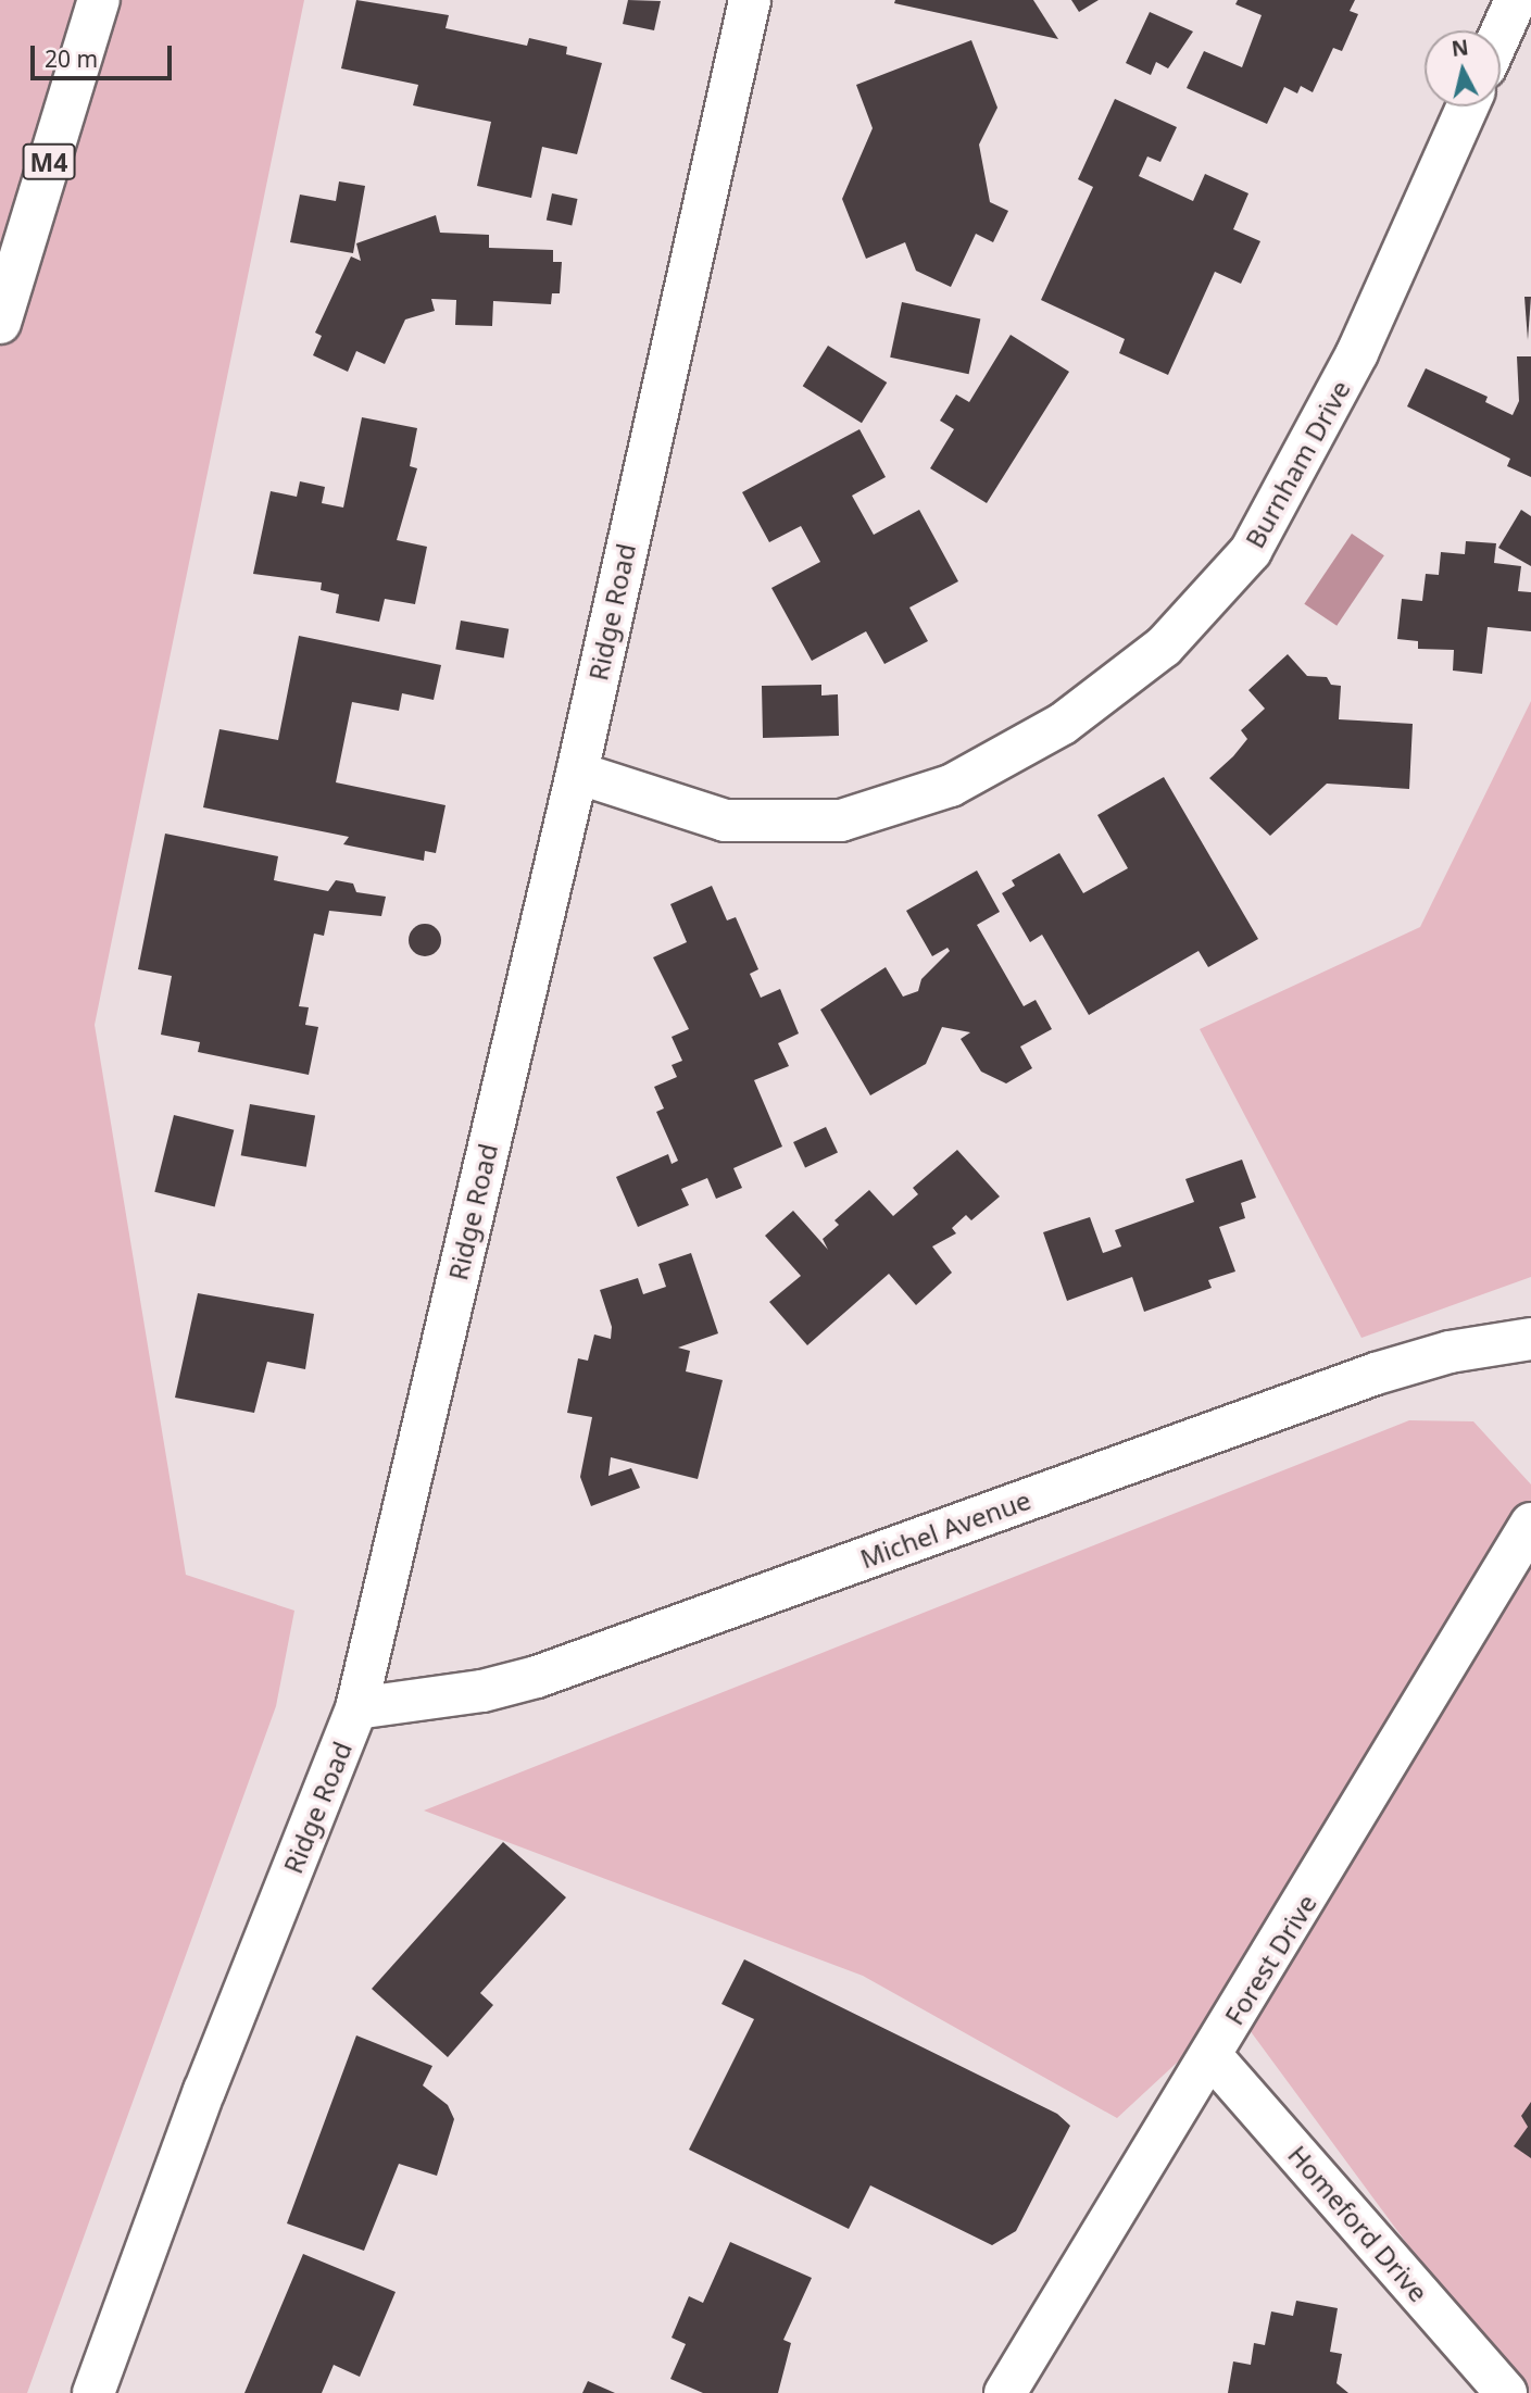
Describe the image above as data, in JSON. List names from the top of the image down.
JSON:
{
  "streets": {
    "main road": [
      "M4",
      "Burnham Drive",
      "Ridge Road",
      "Michel Avenue",
      "Forest Drive",
      "Homeford Drive"
    ]
  },
  "crossings": [
    ["Burnham Drive", "Ridge Road"],
    ["Ridge Road", "Michel Avenue"],
    ["Forest Drive", "Homeford Drive"]
  ],
  "scale_bar": "20 m",
  "north": "top"
}
